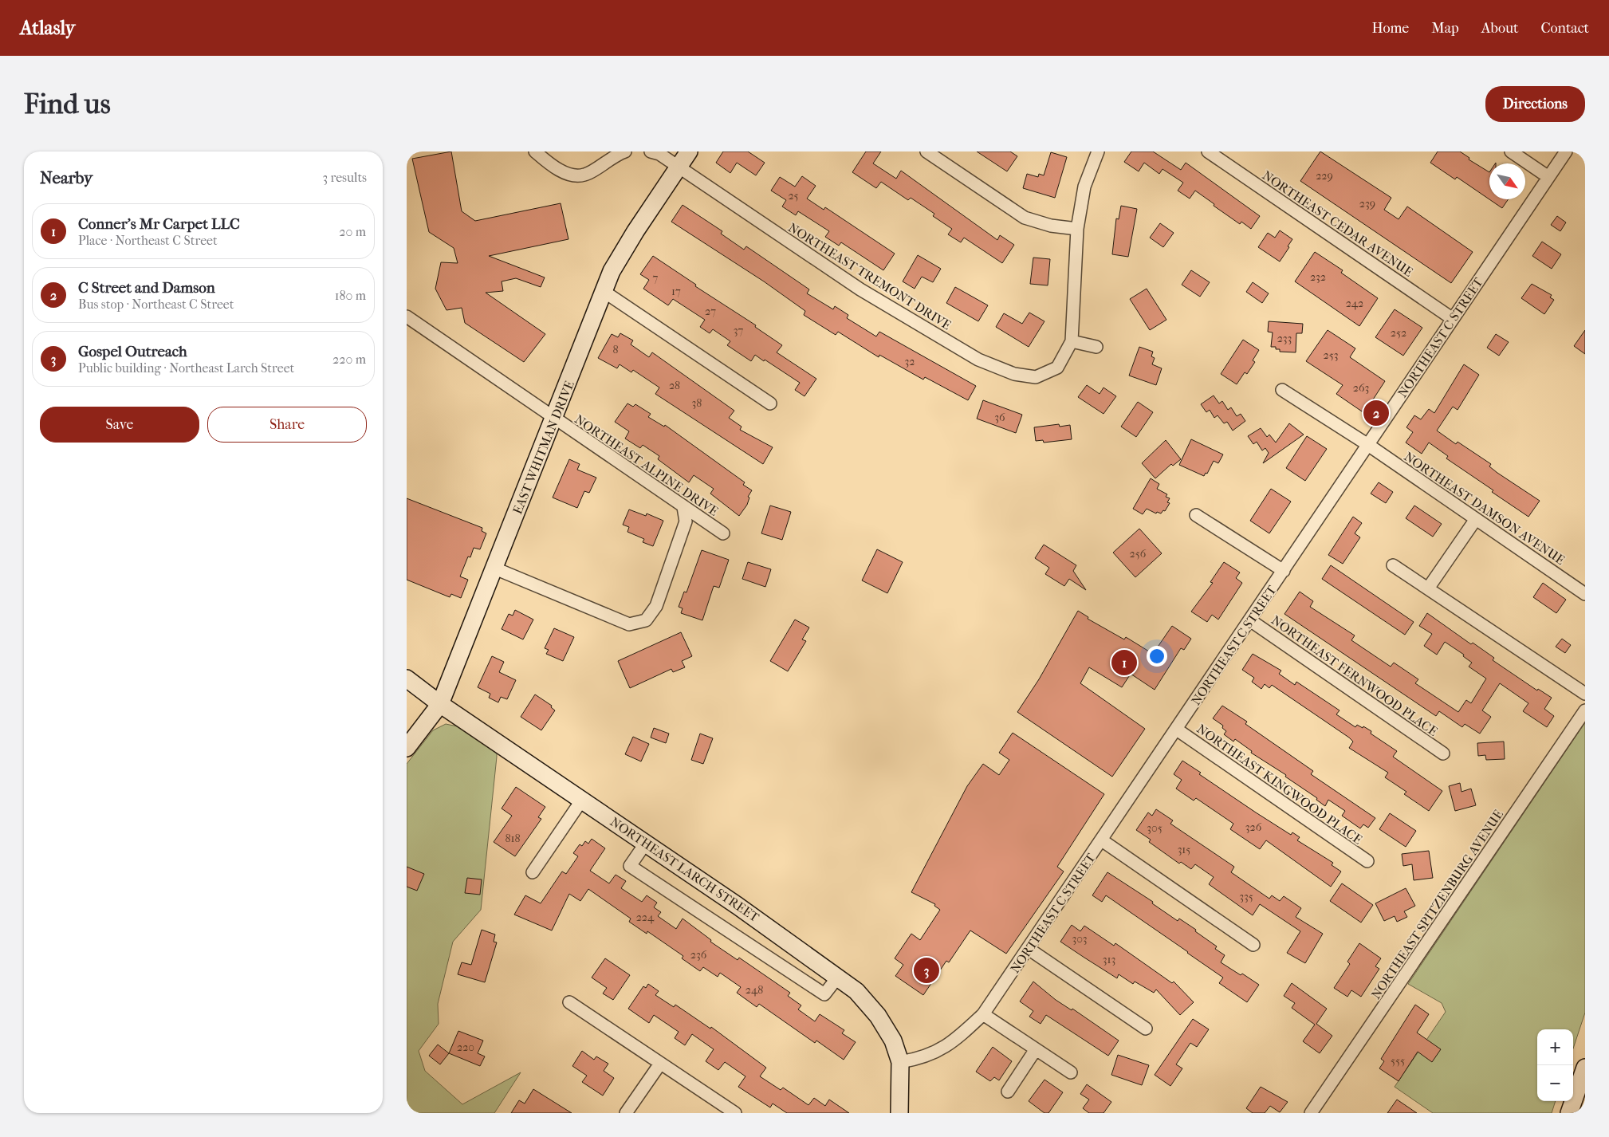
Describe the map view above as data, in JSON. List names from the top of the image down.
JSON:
{
  "streets": {
    "main road": ["EAST WHITMAN DRIVE", "NORTHEAST LARCH STREET"],
    "street": [
      "NORTHEAST CEDAR AVENUE",
      "NORTHEAST TREMONT DRIVE",
      "NORTHEAST C STREET",
      "NORTHEAST ALPINE DRIVE",
      "NORTHEAST DAMSON AVENUE",
      "NORTHEAST FERNWOOD PLACE",
      "NORTHEAST KINGWOOD PLACE",
      "NORTHEAST SPITZENBURG AVENUE"
    ]
  },
  "crossings": [
    ["NORTHEAST CEDAR AVENUE", "NORTHEAST C STREET"],
    ["NORTHEAST TREMONT DRIVE", "EAST WHITMAN DRIVE"],
    ["NORTHEAST C STREET", "NORTHEAST DAMSON AVENUE"],
    ["NORTHEAST C STREET", "NORTHEAST FERNWOOD PLACE"],
    ["NORTHEAST C STREET", "NORTHEAST KINGWOOD PLACE"],
    ["NORTHEAST C STREET", "NORTHEAST LARCH STREET"],
    ["EAST WHITMAN DRIVE", "NORTHEAST ALPINE DRIVE"],
    ["EAST WHITMAN DRIVE", "NORTHEAST LARCH STREET"]
  ],
  "house_numbers": [
    "229",
    "25",
    "239",
    "232",
    "7",
    "17",
    "242",
    "27",
    "37",
    "252",
    "233",
    "8",
    "253",
    "32",
    "28",
    "263",
    "38",
    "36",
    "256",
    "326",
    "305",
    "818",
    "315",
    "335",
    "224",
    "303",
    "236",
    "313",
    "248",
    "220",
    "555"
  ],
  "north": "bottom right",
  "page": {
    "header": "Atlasly",
    "nav": [
      "Home",
      "Map",
      "About",
      "Contact"
    ],
    "buttons": [
      "Directions",
      ["Save", "Share"]
    ],
    "title": "Find us",
    "heading": ["Nearby", "3 results"],
    "list": [
      {
        "mark": "1",
        "name": "Conner's Mr Carpet LLC",
        "note": "Place · Northeast C Street",
        "value": "20 m"
      },
      {
        "mark": "2",
        "name": "C Street and Damson",
        "note": "Bus stop · Northeast C Street",
        "value": "180 m"
      },
      {
        "mark": "3",
        "name": "Gospel Outreach",
        "note": "Public building · Northeast Larch Street",
        "value": "220 m"
      }
    ],
    "pins": ["2", "1", "3"],
    "map_buttons": ["+", "−"]
  }
}
